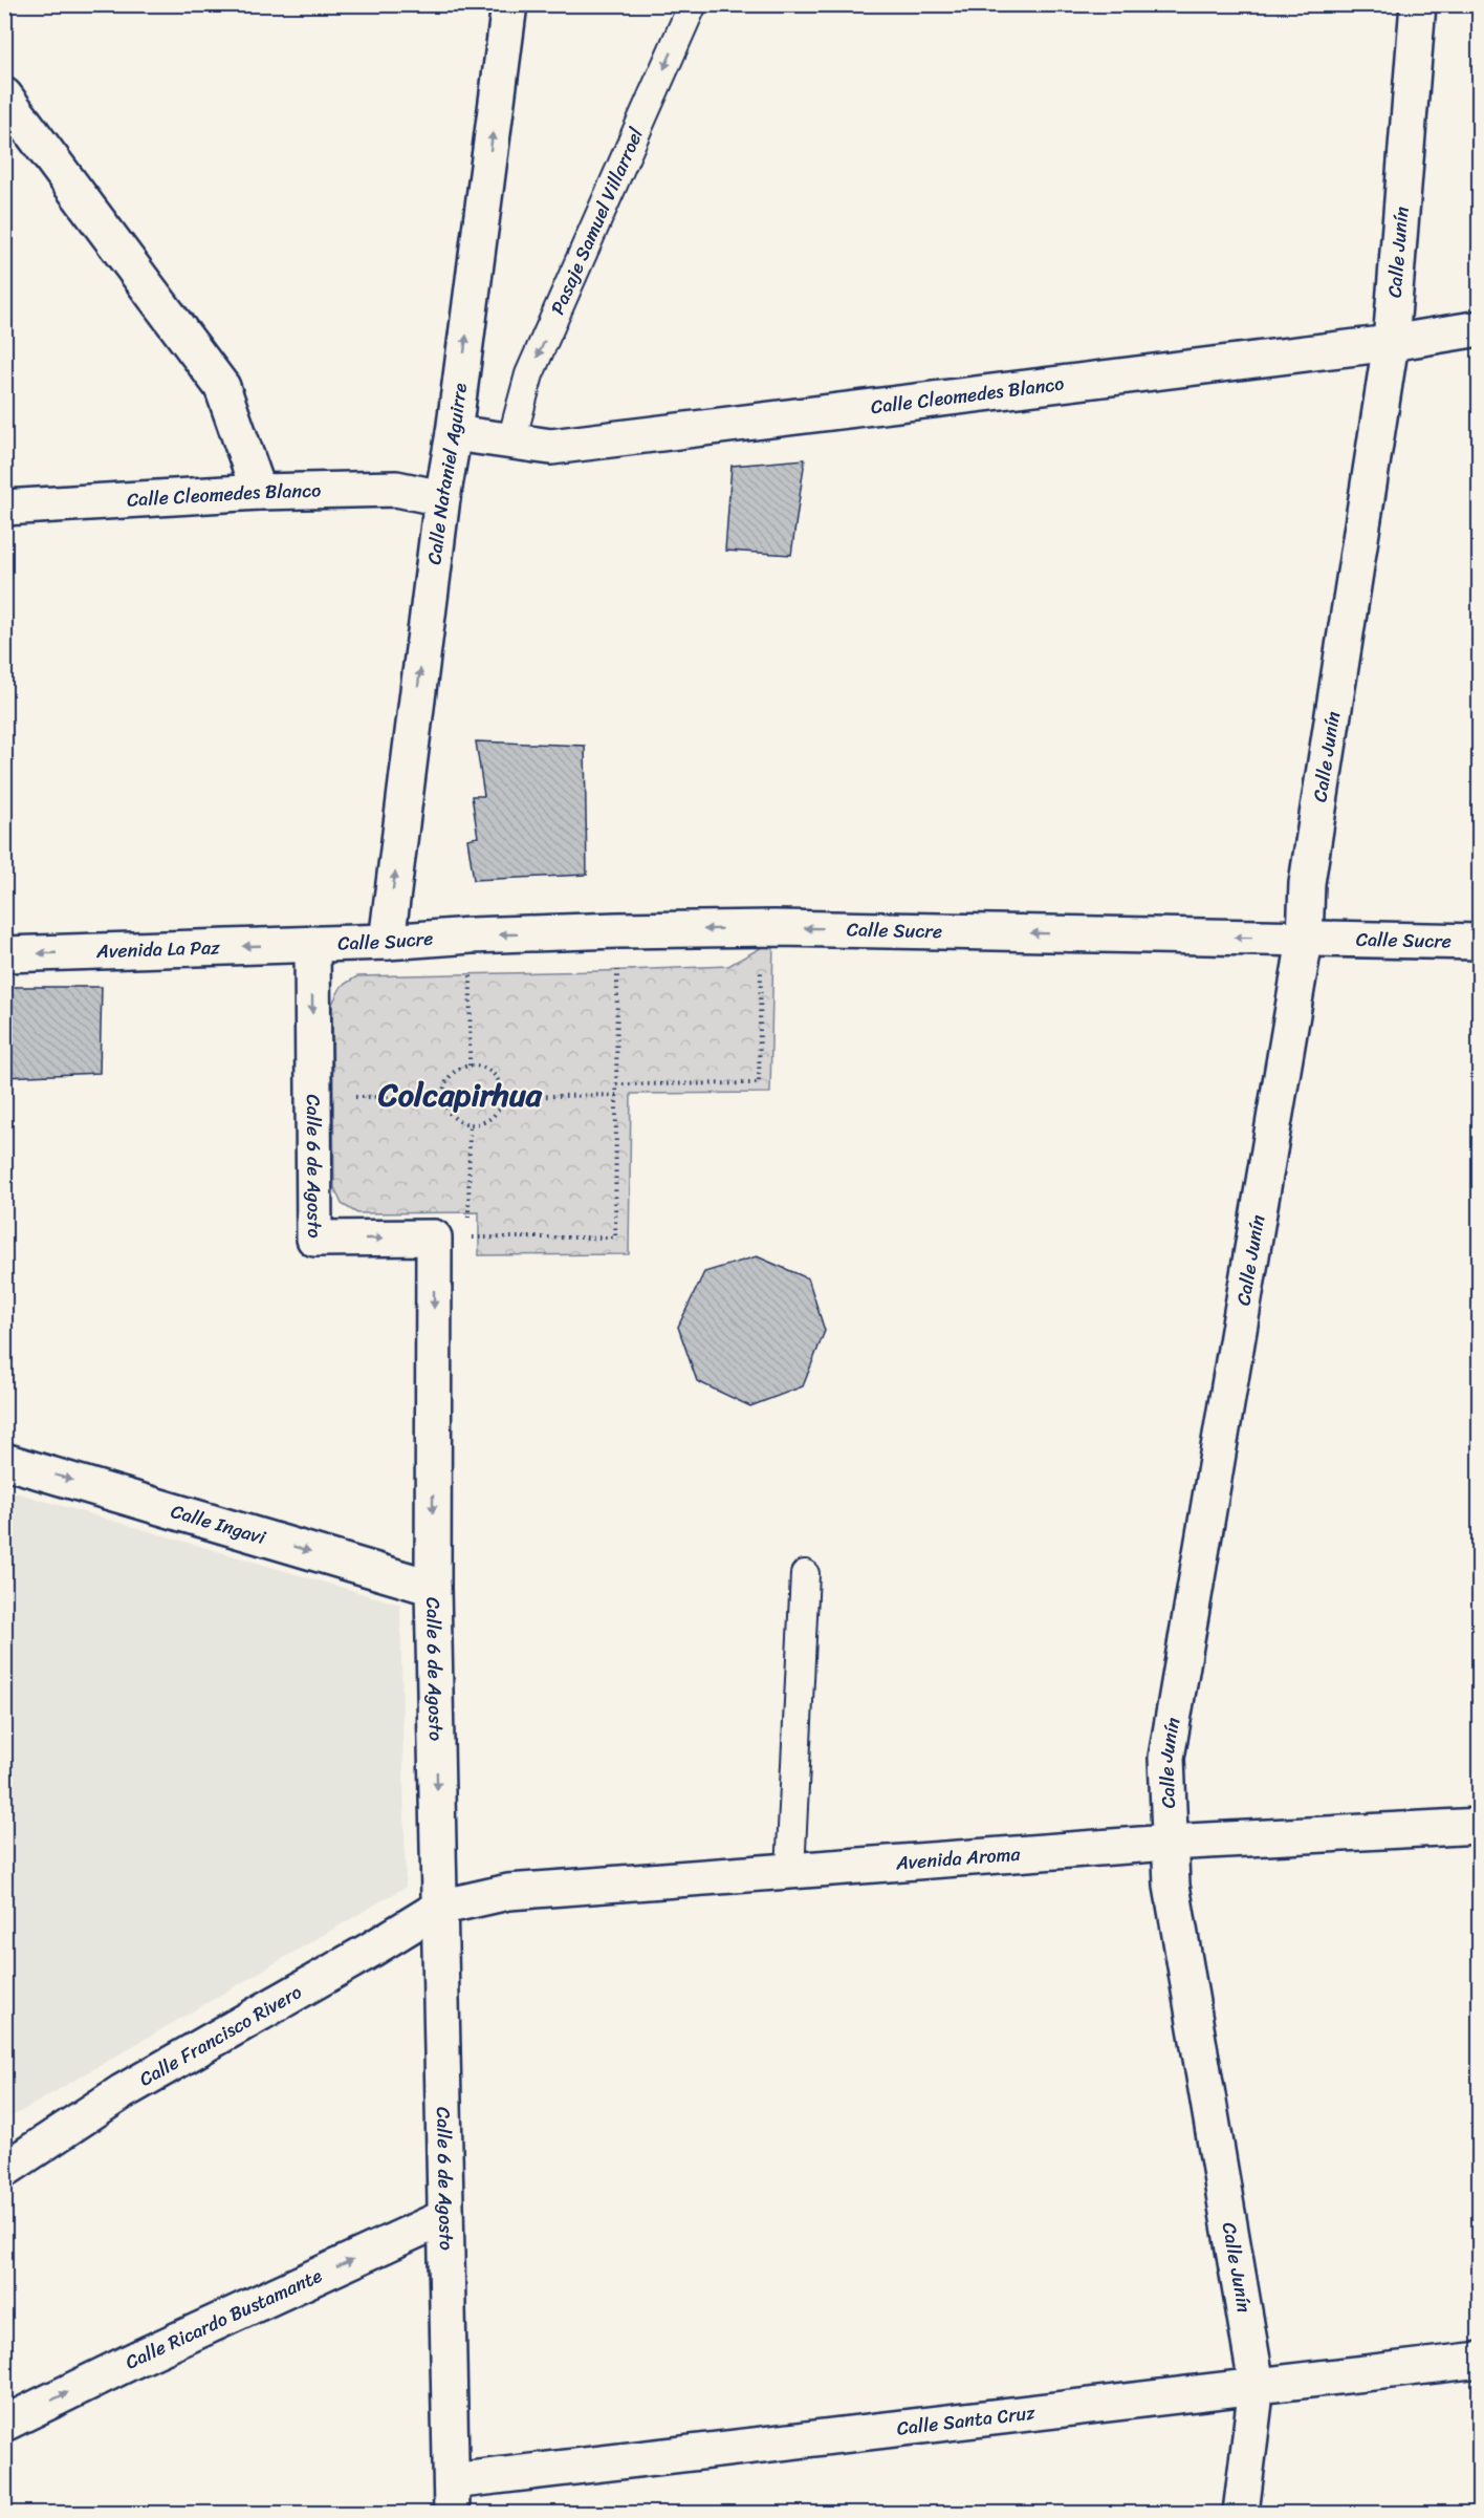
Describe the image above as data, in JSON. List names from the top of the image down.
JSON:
{
  "streets": {
    "street": [
      "Calle Junín",
      "Calle Cleomedes Blanco",
      "Calle Nataniel Aguirre",
      "Calle Sucre",
      "Avenida La Paz",
      "Calle 6 de Agosto",
      "Calle Ingavi",
      "Avenida Aroma",
      "Calle Francisco Rivero",
      "Calle Ricardo Bustamante",
      "Calle Santa Cruz"
    ],
    "lane": ["Pasaje Samuel Villarroel"]
  },
  "crossings": [
    ["Pasaje Samuel Villarroel", "Calle Cleomedes Blanco"],
    ["Calle Junín", "Calle Cleomedes Blanco"],
    ["Calle Junín", "Calle Sucre"],
    ["Calle Junín", "Avenida Aroma"],
    ["Calle Junín", "Calle Santa Cruz"],
    ["Calle Cleomedes Blanco", "Calle Nataniel Aguirre"],
    ["Calle Nataniel Aguirre", "Calle Sucre"],
    ["Calle Sucre", "Avenida La Paz"],
    ["Calle Sucre", "Calle 6 de Agosto"],
    ["Avenida La Paz", "Calle 6 de Agosto"],
    ["Calle 6 de Agosto", "Calle Ingavi"],
    ["Calle 6 de Agosto", "Avenida Aroma"],
    ["Calle 6 de Agosto", "Calle Francisco Rivero"],
    ["Calle 6 de Agosto", "Calle Ricardo Bustamante"],
    ["Calle 6 de Agosto", "Calle Santa Cruz"],
    ["Avenida Aroma", "Calle Francisco Rivero"]
  ],
  "one_way": [
    "Pasaje Samuel Villarroel",
    "Calle Nataniel Aguirre",
    "Calle Sucre",
    "Avenida La Paz",
    "Calle 6 de Agosto",
    "Calle Ingavi",
    "Calle Ricardo Bustamante"
  ],
  "districts": ["Colcapirhua"]
}
